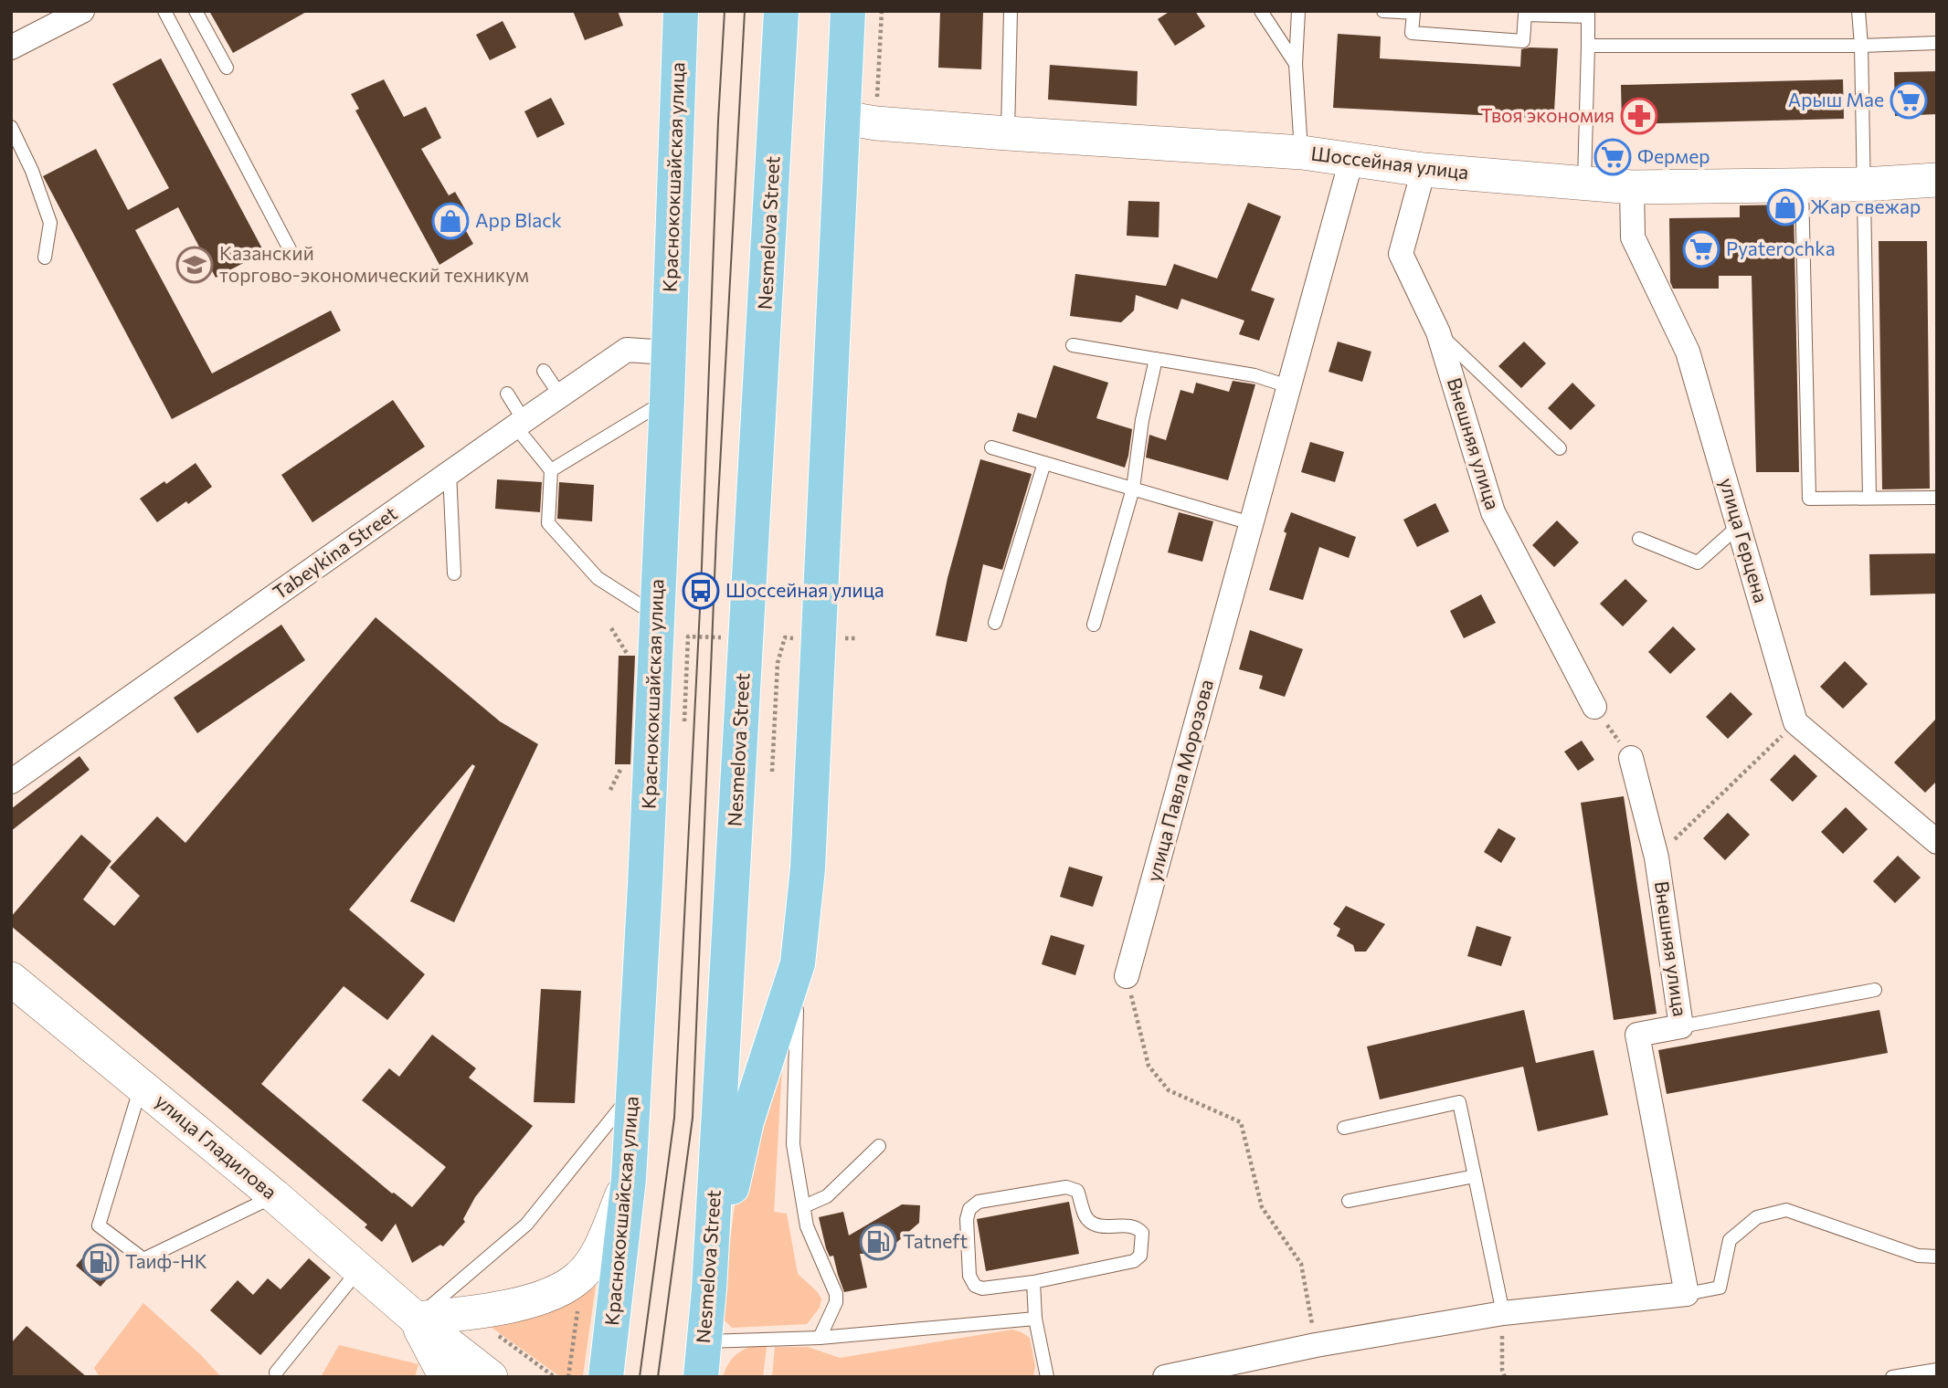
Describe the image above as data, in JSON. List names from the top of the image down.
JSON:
{
  "streets": {
    "main road": ["Краснококшайская улица", "Nesmelova Street"],
    "street": [
      "Шоссейная улица",
      "Внешняя улица",
      "улица Герцена",
      "Tabeykina Street",
      "улица Павла Морозова",
      "улица Гладилова"
    ]
  },
  "crossings": [
    ["Шоссейная улица", "Внешняя улица"],
    ["Шоссейная улица", "улица Герцена"],
    ["Шоссейная улица", "улица Павла Морозова"],
    ["Краснококшайская улица", "Tabeykina Street"]
  ],
  "places": {
    "supermarket": ["Арыш Мае", "Фермер", "Pyaterochka"],
    "pharmacy": ["Твоя экономия"],
    "shop": ["Жар свежар", "App Black"],
    "school or university": ["Казанский торгово-экономический техникум"],
    "bus stop": ["Шоссейная улица"],
    "fuel station": ["Tatneft", "Таиф-НК"]
  }
}
